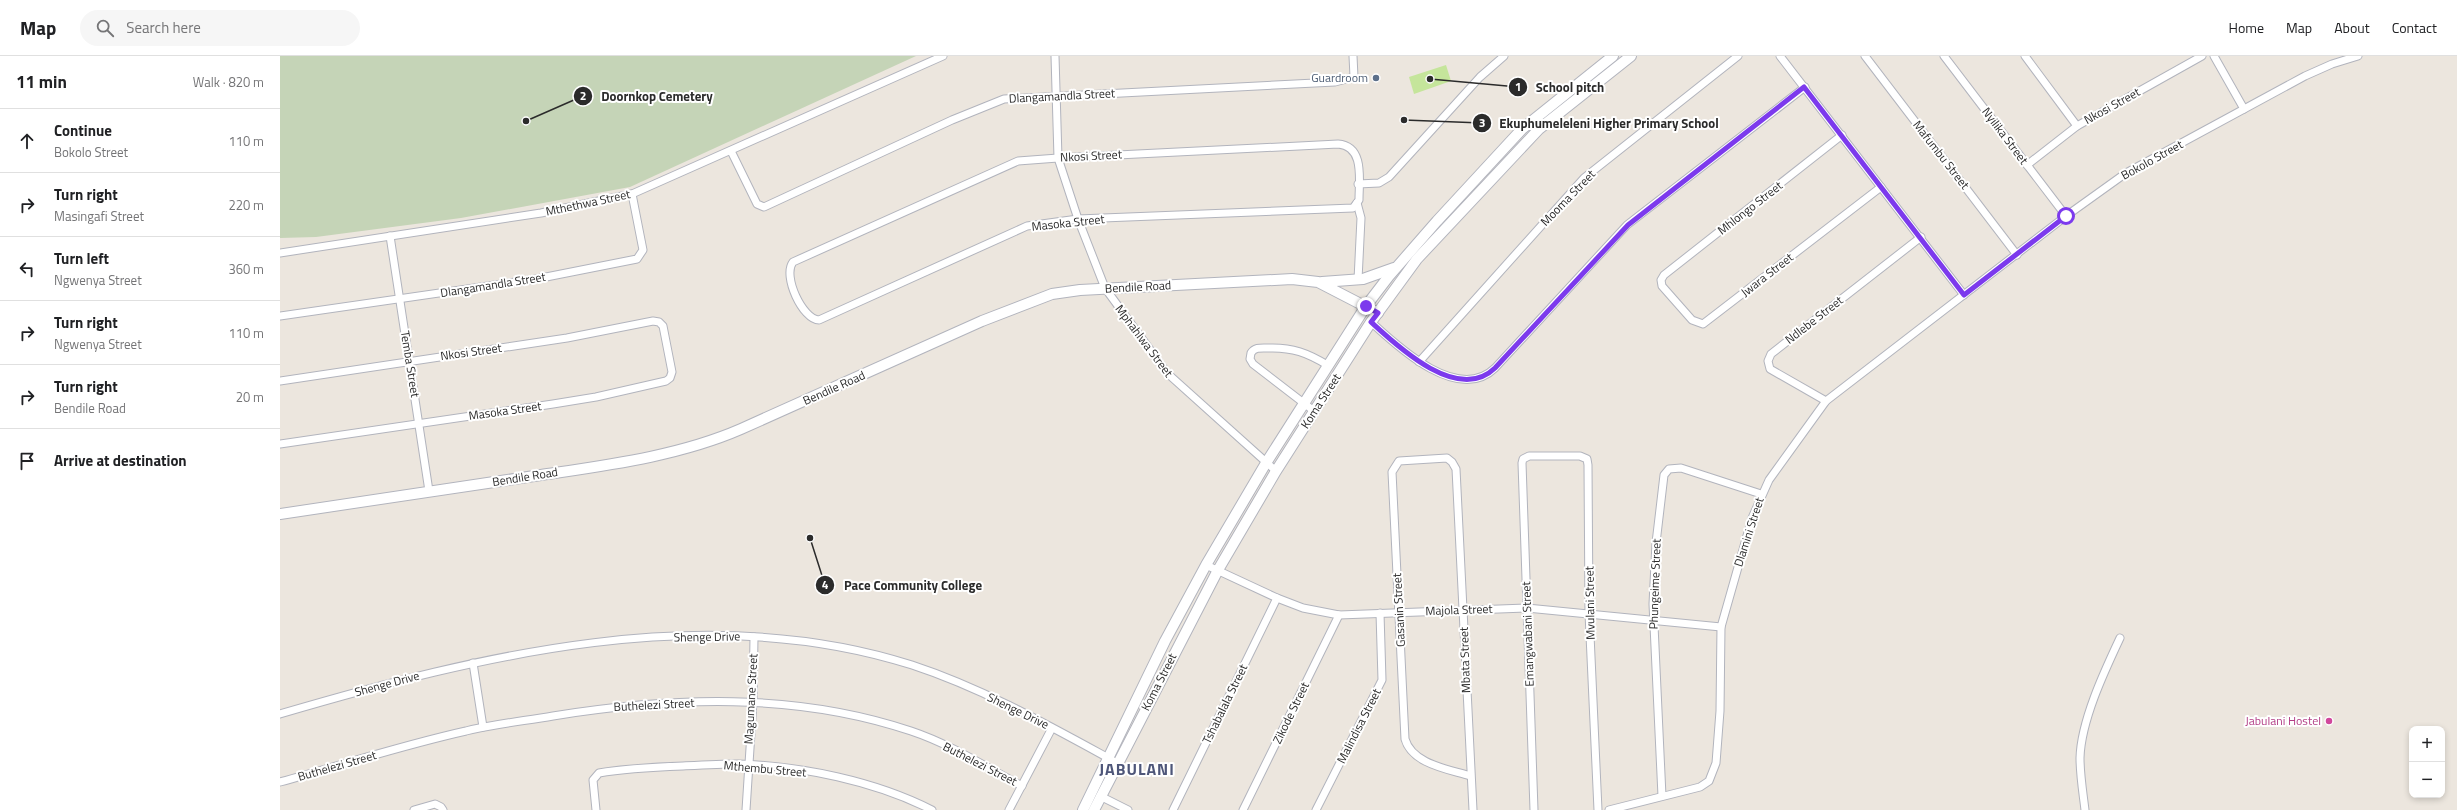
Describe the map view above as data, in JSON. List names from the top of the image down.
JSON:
{
  "streets": {
    "main road": ["Bendile Road", "Koma Street"],
    "street": [
      "Dlangamandla Street",
      "Nkosi Street",
      "Nyilika Street",
      "Mafumbu Street",
      "Bokolo Street",
      "Mooma Street",
      "Mthethwa Street",
      "Mhlongo Street",
      "Masoka Street",
      "Jwara Street",
      "Ndlebe Street",
      "Mphahlwa Street",
      "Temba Street",
      "Dlamini Street",
      "Phungeime Street",
      "Mvulani Street",
      "Gasanin Street",
      "Majola Street",
      "Emangwabani Street",
      "Shenge Drive",
      "Mbata Street",
      "Magumane Street",
      "Tshabalala Street",
      "Buthelezi Street",
      "Zikode Street",
      "Malindisa Street",
      "Mthembu Street"
    ]
  },
  "crossings": [
    ["Dlangamandla Street", "Mthethwa Street"],
    ["Dlangamandla Street", "Mphahlwa Street"],
    ["Dlangamandla Street", "Temba Street"],
    ["Nkosi Street", "Nyilika Street"],
    ["Nkosi Street", "Masoka Street"],
    ["Nkosi Street", "Mphahlwa Street"],
    ["Nkosi Street", "Temba Street"],
    ["Nyilika Street", "Bokolo Street"],
    ["Mafumbu Street", "Bokolo Street"],
    ["Bokolo Street", "Dlamini Street"],
    ["Mthethwa Street", "Temba Street"],
    ["Mhlongo Street", "Jwara Street"],
    ["Masoka Street", "Mphahlwa Street"],
    ["Masoka Street", "Temba Street"],
    ["Bendile Road", "Mphahlwa Street"],
    ["Bendile Road", "Temba Street"],
    ["Bendile Road", "Koma Street"],
    ["Ndlebe Street", "Dlamini Street"],
    ["Mphahlwa Street", "Koma Street"],
    ["Koma Street", "Majola Street"],
    ["Koma Street", "Shenge Drive"],
    ["Dlamini Street", "Phungeime Street"],
    ["Dlamini Street", "Majola Street"],
    ["Phungeime Street", "Majola Street"],
    ["Mvulani Street", "Majola Street"],
    ["Mvulani Street", "Emangwabani Street"],
    ["Gasanin Street", "Majola Street"],
    ["Gasanin Street", "Mbata Street"],
    ["Majola Street", "Emangwabani Street"],
    ["Majola Street", "Mbata Street"],
    ["Majola Street", "Tshabalala Street"],
    ["Majola Street", "Zikode Street"],
    ["Majola Street", "Malindisa Street"],
    ["Shenge Drive", "Magumane Street"],
    ["Magumane Street", "Buthelezi Street"],
    ["Magumane Street", "Mthembu Street"]
  ],
  "districts": ["JABULANI"],
  "places": [
    "Guardroom",
    "School pitch",
    "Ekuphumeleleni Higher Primary School",
    "Doornkop Cemetery",
    "Pace Community College",
    "Jabulani Hostel"
  ],
  "page": {
    "header": "Map",
    "search": "Search here",
    "nav": [
      "Home",
      "Map",
      "About",
      "Contact"
    ],
    "heading": ["11 min", "Walk · 820 m"],
    "list": [
      ["Continue", "Bokolo Street", "110 m"],
      ["Turn right", "Masingafi Street", "220 m"],
      ["Turn left", "Ngwenya Street", "360 m"],
      ["Turn right", "Ngwenya Street", "110 m"],
      ["Turn right", "Bendile Road", "20 m"],
      "Arrive at destination"
    ],
    "map_buttons": ["+", "−"]
  }
}
